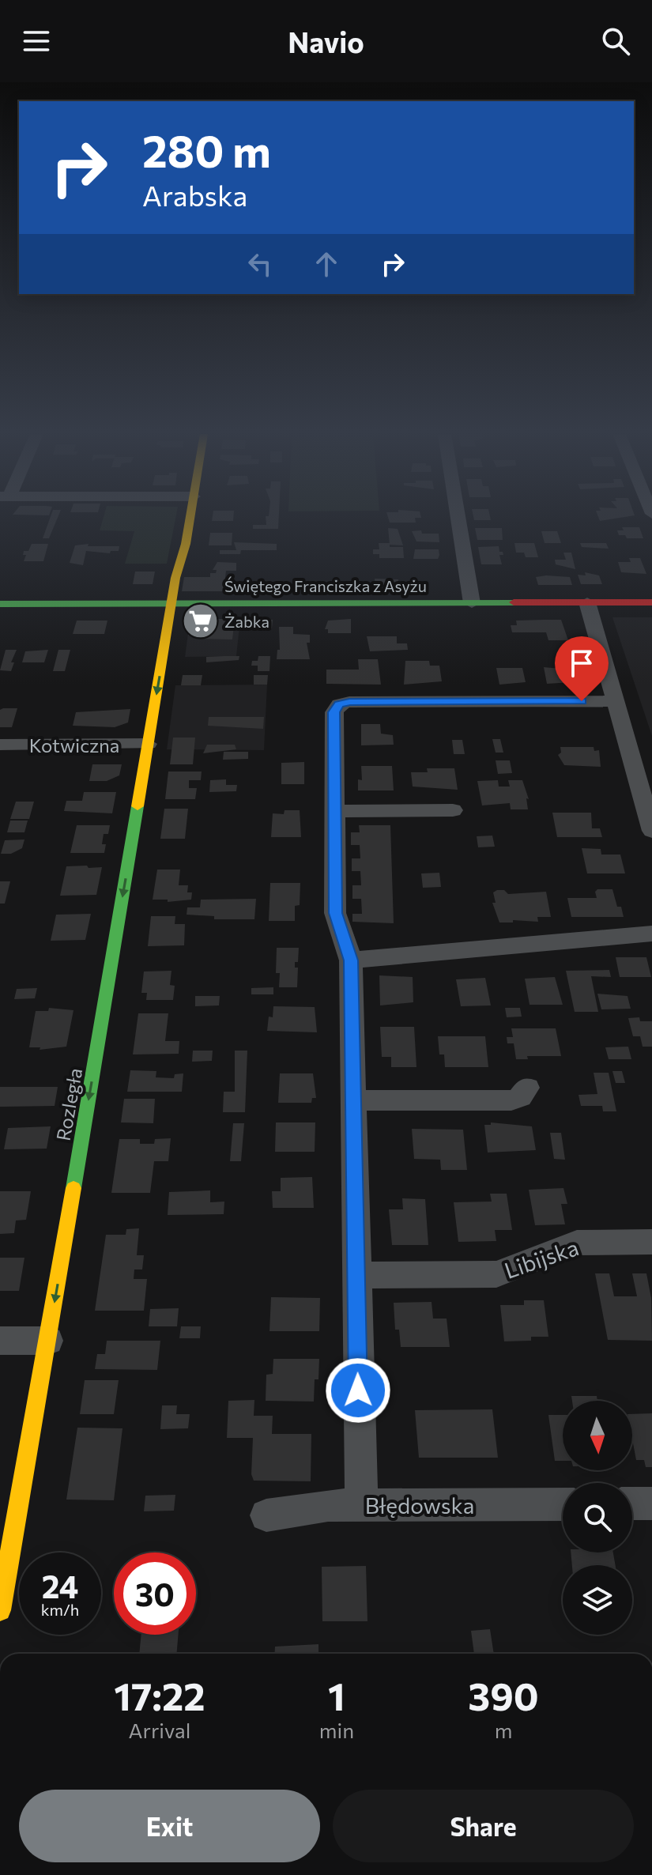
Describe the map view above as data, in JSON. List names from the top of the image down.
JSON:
{
  "streets": {
    "street": [
      "Świętego Franciszka z Asyżu",
      "Kotwiczna",
      "Rozległa",
      "Libijska",
      "Błędowska"
    ]
  },
  "crossings": [
    ["Świętego Franciszka z Asyżu", "Rozległa"],
    ["Kotwiczna", "Rozległa"]
  ],
  "one_way": ["Rozległa"],
  "places": {
    "supermarket": ["Żabka"]
  },
  "north": "bottom",
  "page": {
    "header": "Navio",
    "turn": ["280 m", "Arabska"],
    "speed": "24 km/h",
    "limit": "30",
    "eta": [
      "17:22",
      "Arrival",
      "1",
      "min",
      "390",
      "m"
    ],
    "buttons": ["Exit", "Share"]
  }
}
